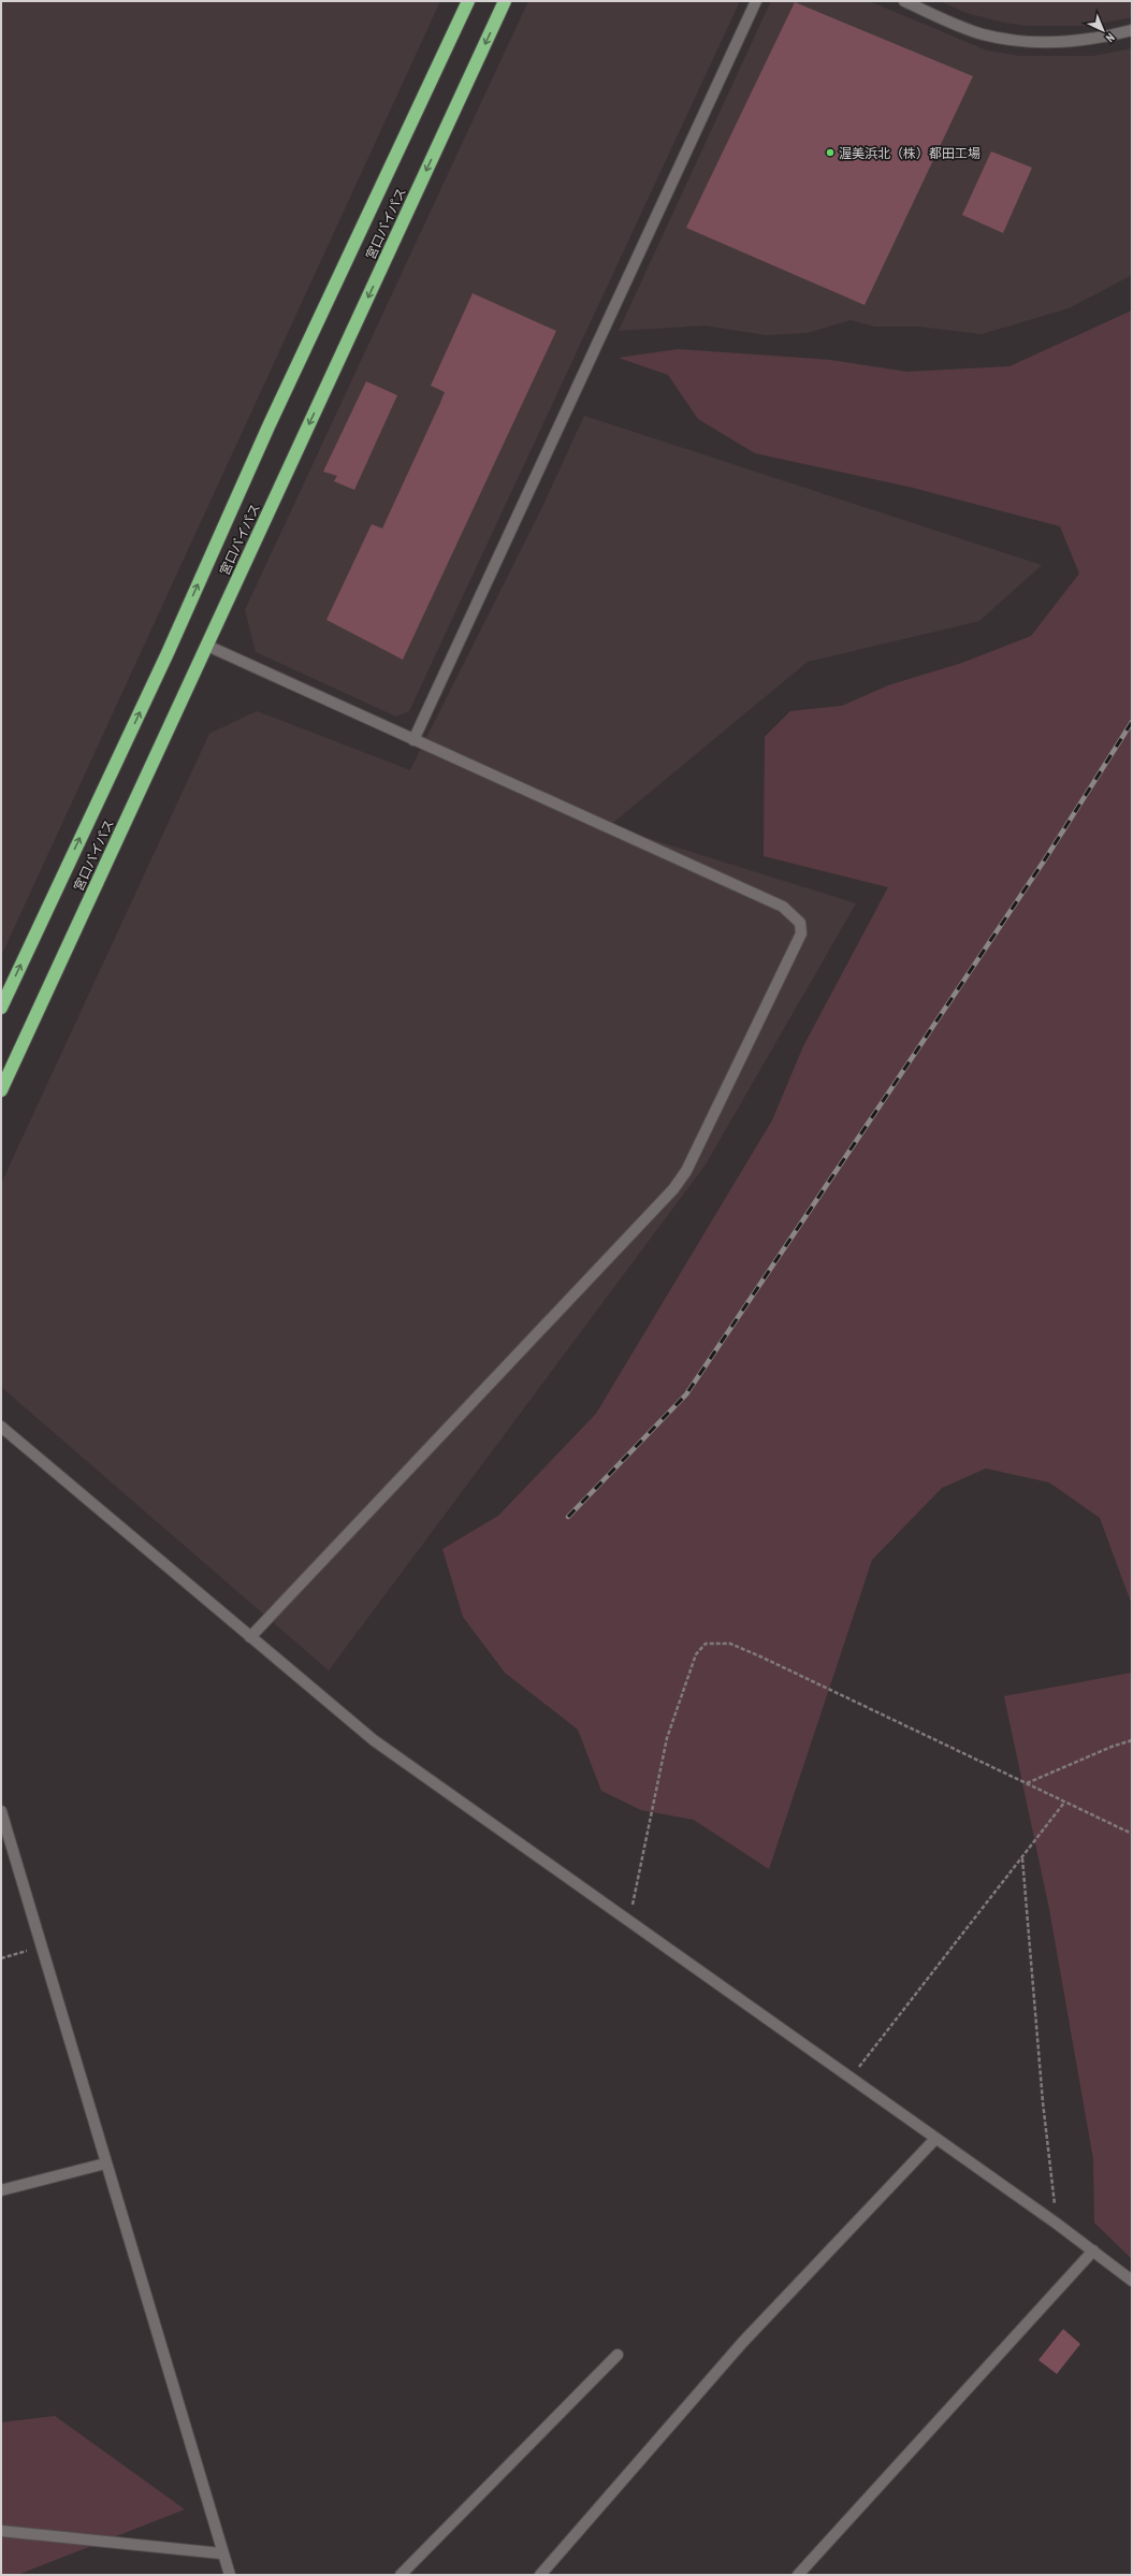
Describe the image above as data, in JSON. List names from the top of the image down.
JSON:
{
  "streets": {
    "highway": ["宮口バイパス"]
  },
  "places": ["渥美浜北（株）都田工場"],
  "north": "bottom right"
}
